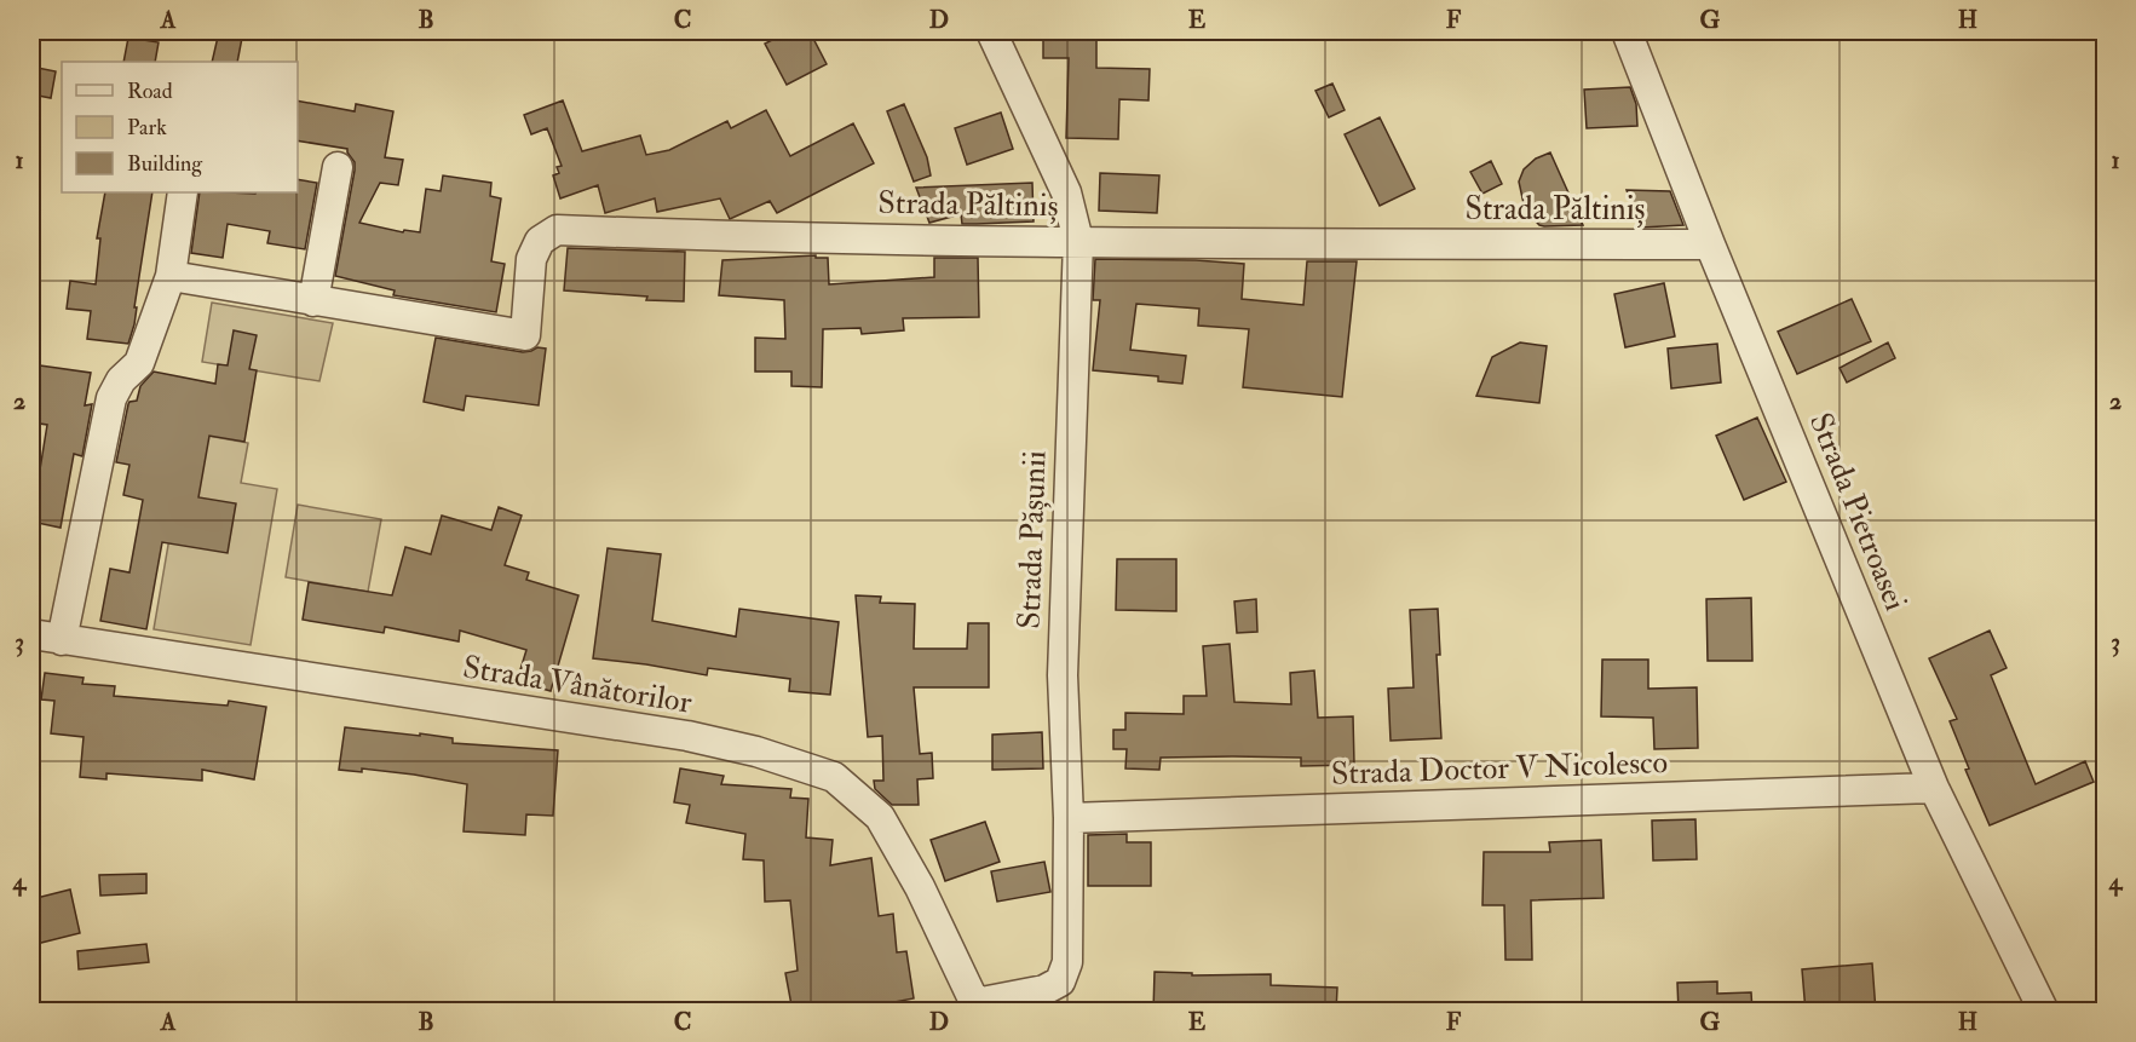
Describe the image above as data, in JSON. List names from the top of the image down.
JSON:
{
  "streets": {
    "street": [
      "Strada Păltiniș",
      "Strada Pietroasei",
      "Strada Pășunii",
      "Strada Vânătorilor",
      "Strada Doctor V Nicolesco"
    ]
  },
  "crossings": [
    ["Strada Păltiniș", "Strada Pietroasei"],
    ["Strada Păltiniș", "Strada Pășunii"],
    ["Strada Pietroasei", "Strada Doctor V Nicolesco"],
    ["Strada Pășunii", "Strada Vânătorilor"],
    ["Strada Pășunii", "Strada Doctor V Nicolesco"]
  ],
  "legend": ["Road", "Park", "Building"],
  "grid": {
    "columns": [
      "A",
      "B",
      "C",
      "D",
      "E",
      "F",
      "G",
      "H"
    ],
    "rows": [
      "1",
      "2",
      "3",
      "4"
    ]
  }
}
